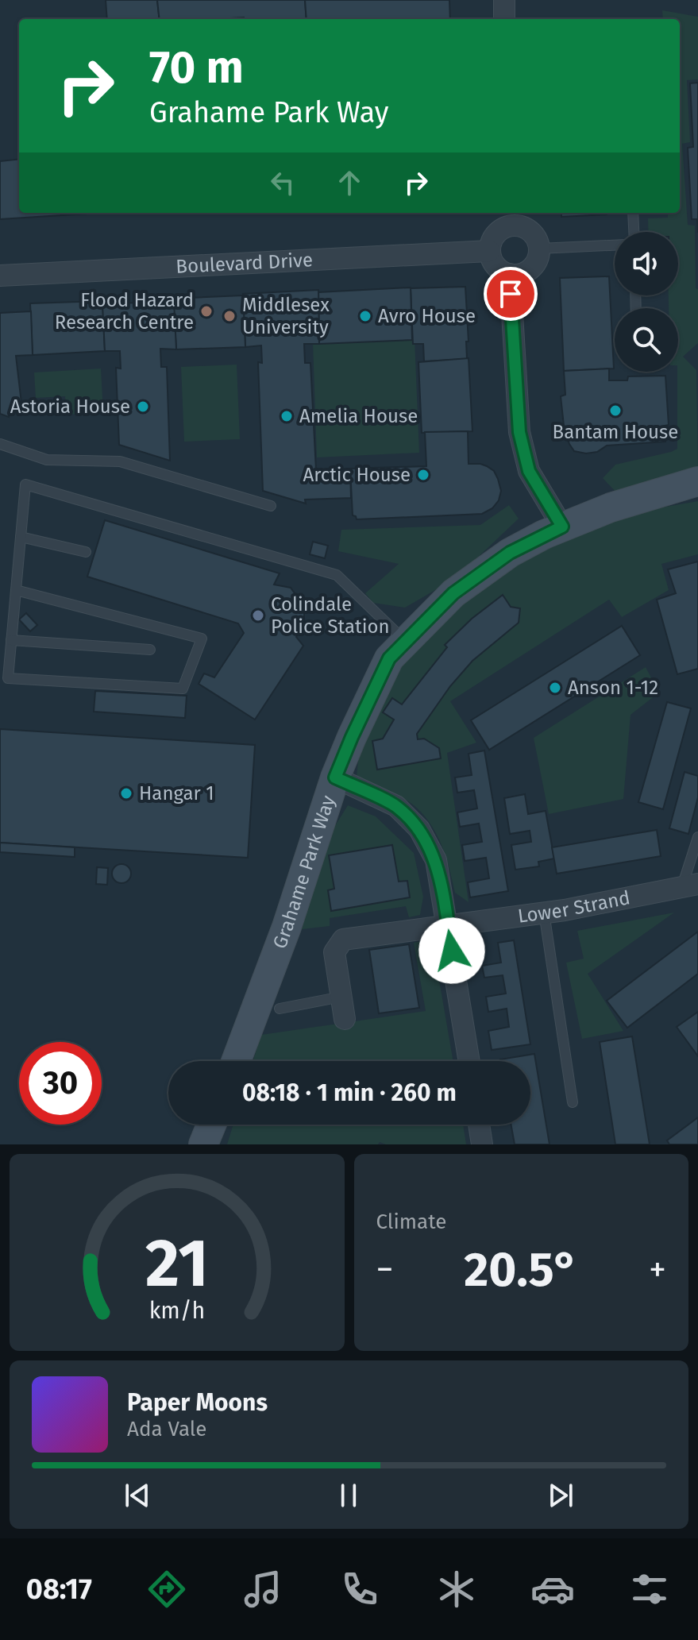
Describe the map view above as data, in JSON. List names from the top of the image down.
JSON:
{
  "streets": {
    "street": ["Boulevard Drive", "Grahame Park Way", "Lower Strand"]
  },
  "places": [
    "Flood Hazard Research Centre",
    "Middlesex University",
    "Avro House",
    "Astoria House",
    "Bantam House",
    "Amelia House",
    "Arctic House",
    "Colindale Police Station",
    "Anson 1-12",
    "Hangar 1"
  ],
  "page": {
    "turn": ["70 m", "Grahame Park Way"],
    "limit": "30",
    "trip": "08:18 · 1 min · 260 m",
    "tile": "Climate",
    "heat": ["−", "20.5°", "+"],
    "song": ["Paper Moons", "Ada Vale"],
    "tabs": "08:17",
    "gauge": ["21", "km/h"]
  }
}
